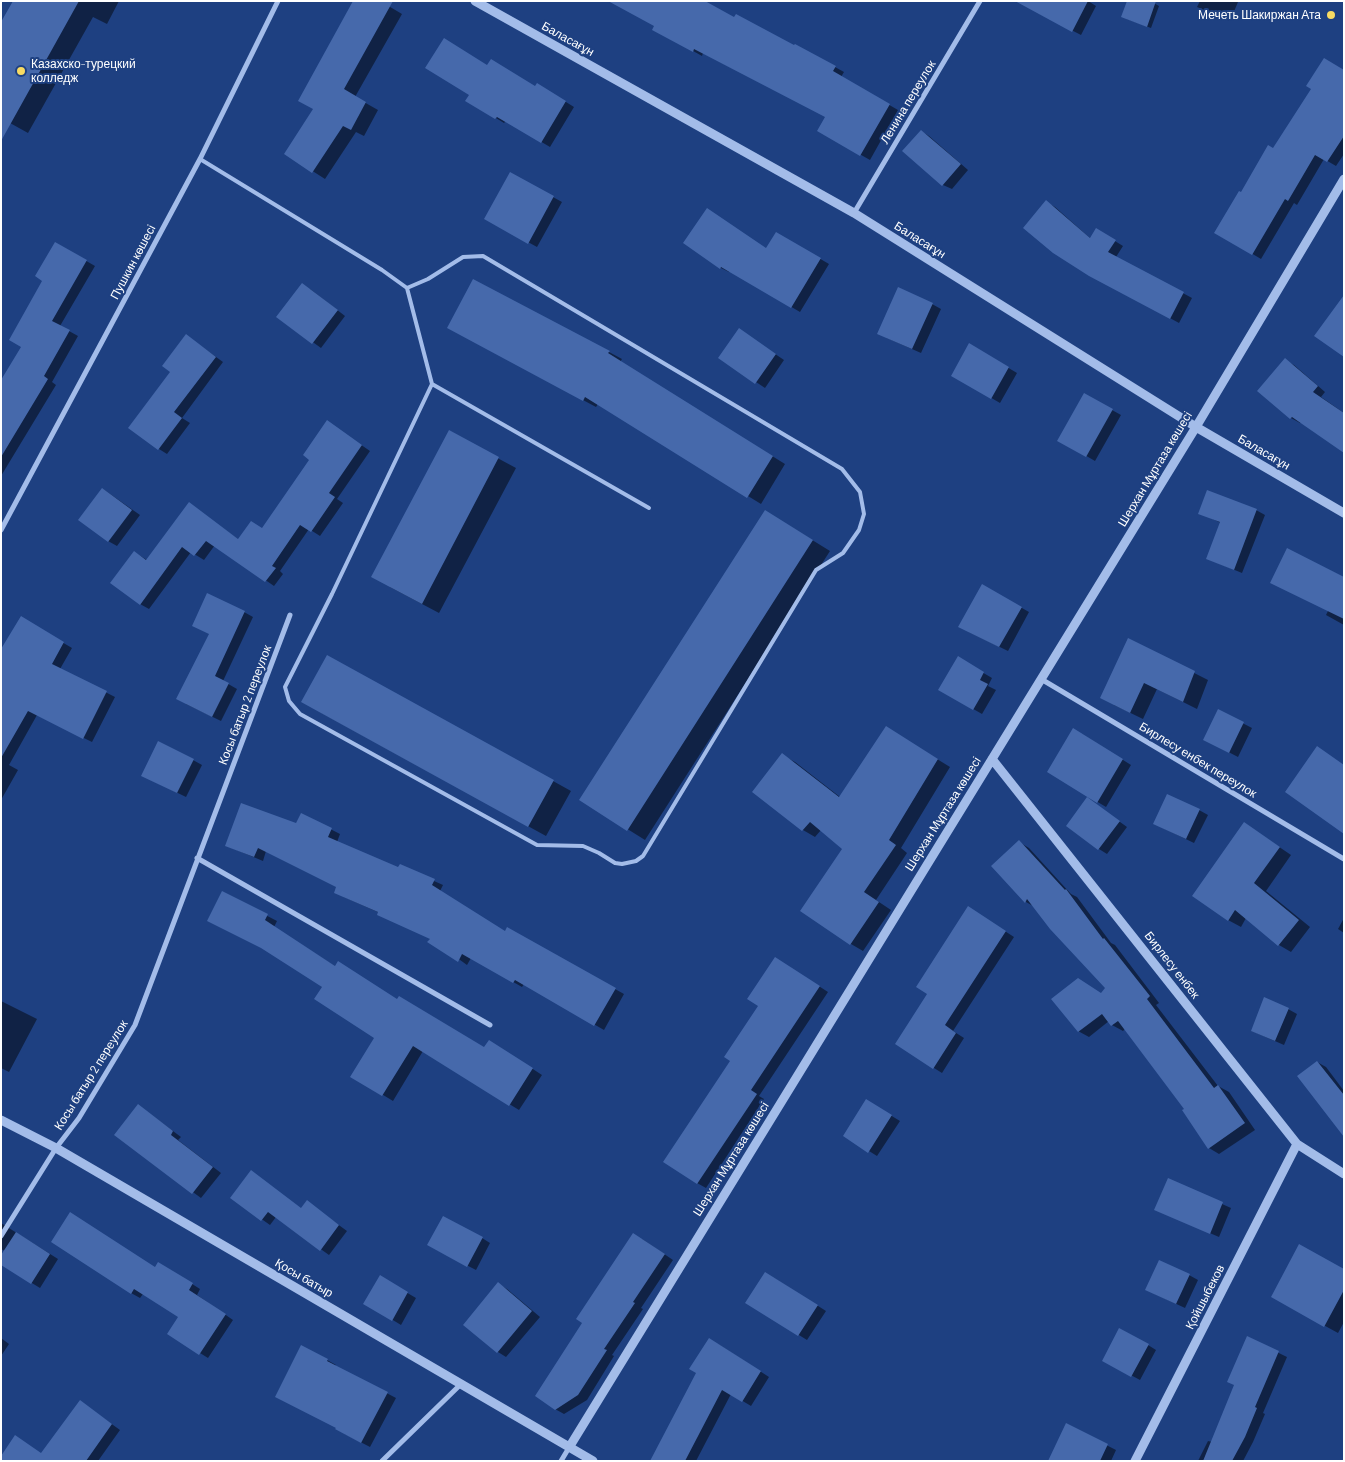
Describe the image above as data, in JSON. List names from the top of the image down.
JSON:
{
  "streets": {
    "street": [
      "Баласағұн",
      "Ленина переулок",
      "Пушкин көшесі",
      "Шерхан Мұртаза көшесі",
      "Косы батыр 2 переулок",
      "Бирлесу енбек переулок",
      "Бирлесу енбек",
      "Қосы батыр",
      "Қойшыбеков"
    ]
  },
  "crossings": [
    ["Баласағұн", "Ленина переулок"],
    ["Баласағұн", "Шерхан Мұртаза көшесі"],
    ["Шерхан Мұртаза көшесі", "Бирлесу енбек переулок"],
    ["Шерхан Мұртаза көшесі", "Бирлесу енбек"],
    ["Шерхан Мұртаза көшесі", "Қосы батыр"],
    ["Косы батыр 2 переулок", "Қосы батыр"],
    ["Бирлесу енбек", "Қойшыбеков"]
  ],
  "places": ["Мечеть Шакиржан Ата", "Казахско-турецкий колледж"]
}
